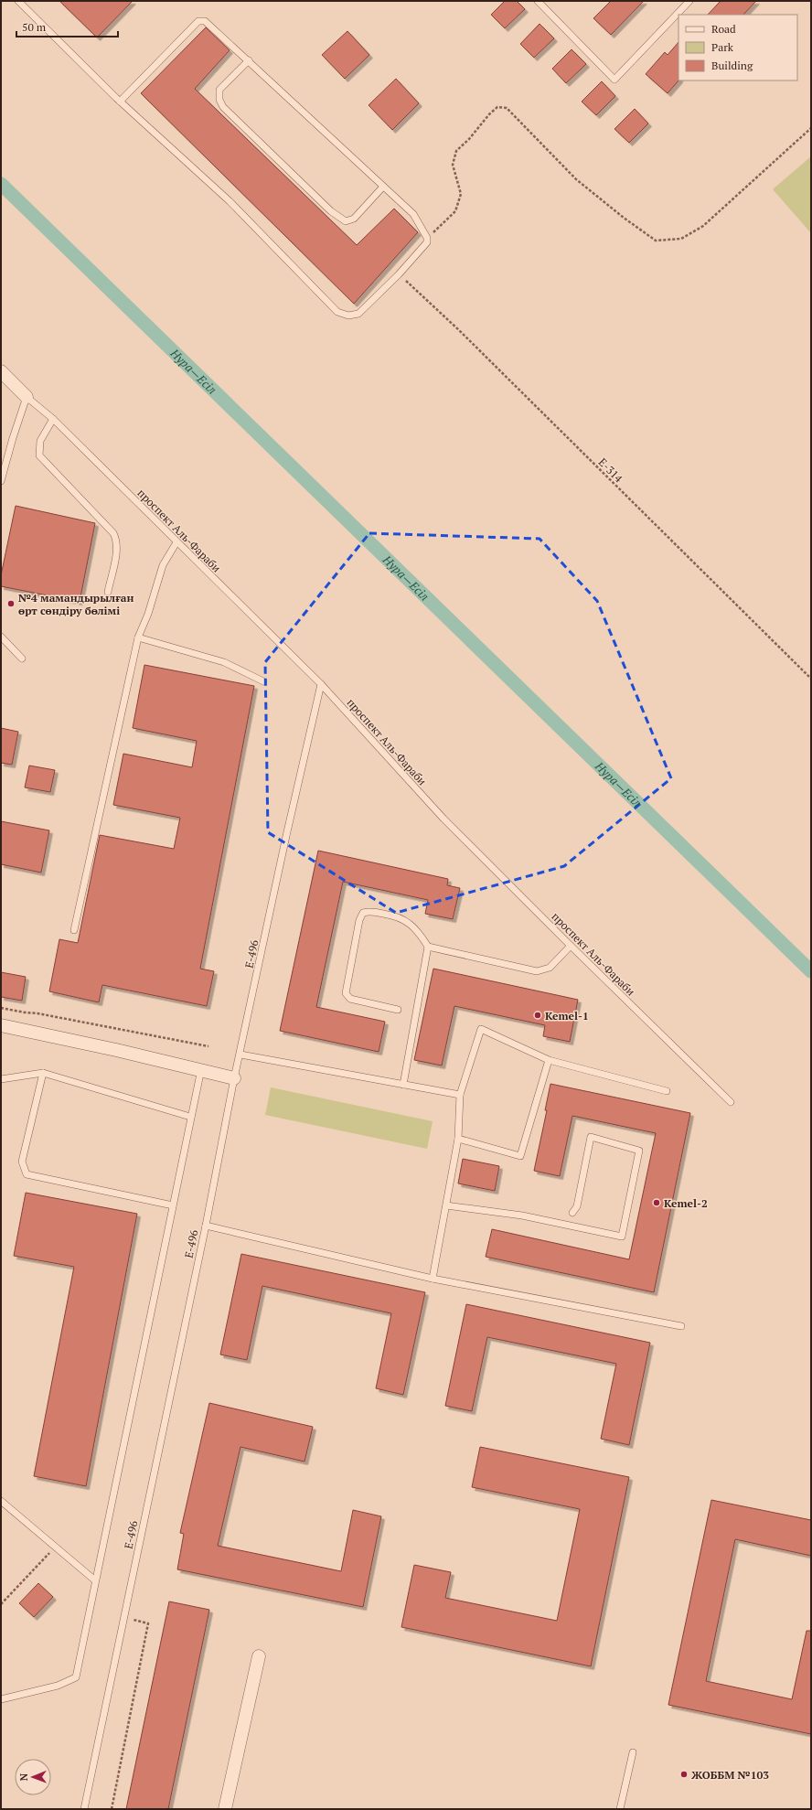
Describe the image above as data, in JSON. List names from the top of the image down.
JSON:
{
  "streets": {
    "lane": ["проспект Аль-Фараби", "E-496"],
    "path": ["E-314"]
  },
  "crossings": [
    ["проспект Аль-Фараби", "E-496"]
  ],
  "water": ["Нура—Есіл"],
  "places": [
    "№4 мамандырылған өрт сөндіру бөлімі",
    "Kemel-1",
    "Kemel-2",
    "ЖОББМ №103"
  ],
  "legend": ["Road", "Park", "Building"],
  "scale_bar": "50 m",
  "north": "left"
}
